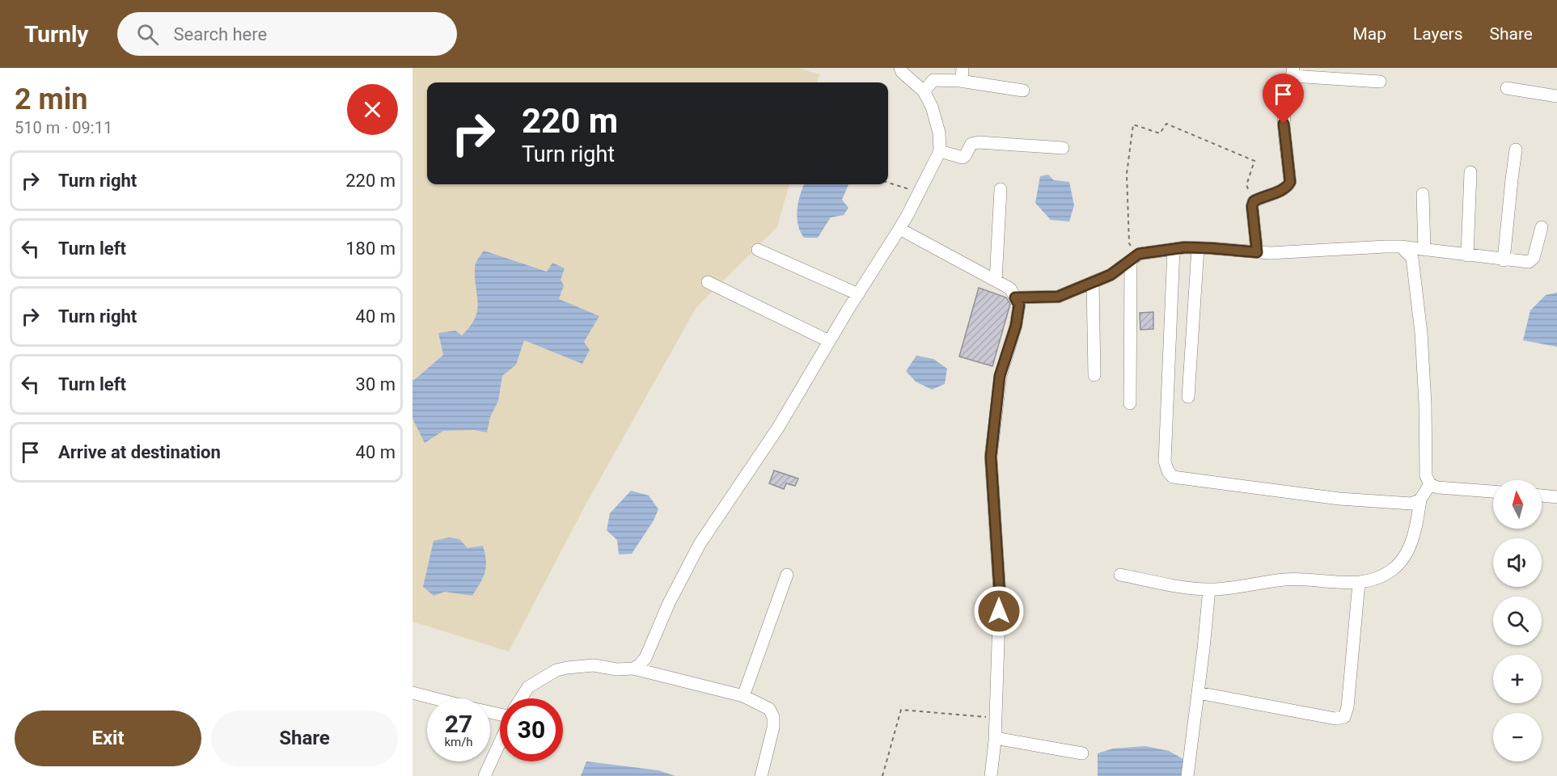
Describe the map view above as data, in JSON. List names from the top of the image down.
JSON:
{
  "north": "top",
  "page": {
    "header": "Turnly",
    "search": "Search here",
    "nav": ["Map", "Layers", "Share"],
    "heading": ["2 min", "510 m · 09:11"],
    "turn": ["220 m", "Turn right"],
    "list": [
      {
        "name": "Turn right",
        "value": "220 m"
      },
      {
        "name": "Turn left",
        "value": "180 m"
      },
      {
        "name": "Turn right",
        "value": "40 m"
      },
      {
        "name": "Turn left",
        "value": "30 m"
      },
      {
        "name": "Arrive at destination",
        "value": "40 m"
      }
    ],
    "map_buttons": ["+", "−"],
    "speed": "27 km/h",
    "limit": "30",
    "buttons": ["Exit", "Share"]
  }
}
